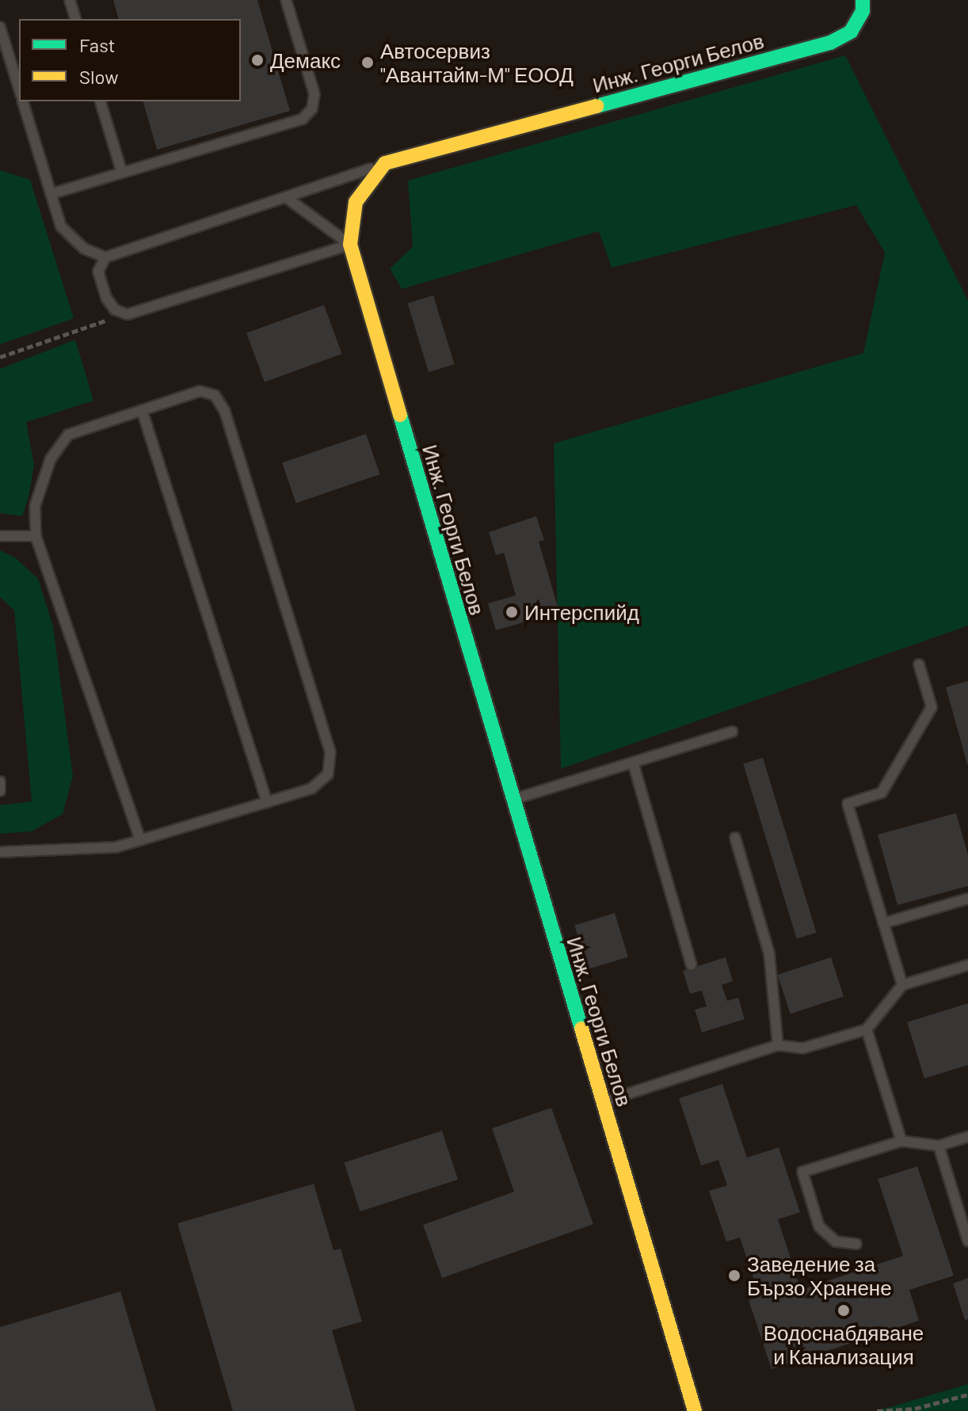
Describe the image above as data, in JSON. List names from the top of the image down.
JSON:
{
  "streets": {
    "street": ["Инж. Георги Белов"]
  },
  "places": [
    "Демакс",
    "Автосервиз \"Авантайм-М\" ЕООД",
    "Интерспийд",
    "Заведение за Бързо Хранене",
    "Водоснабдяване и Канализация"
  ],
  "legend": ["Fast", "Slow"]
}
